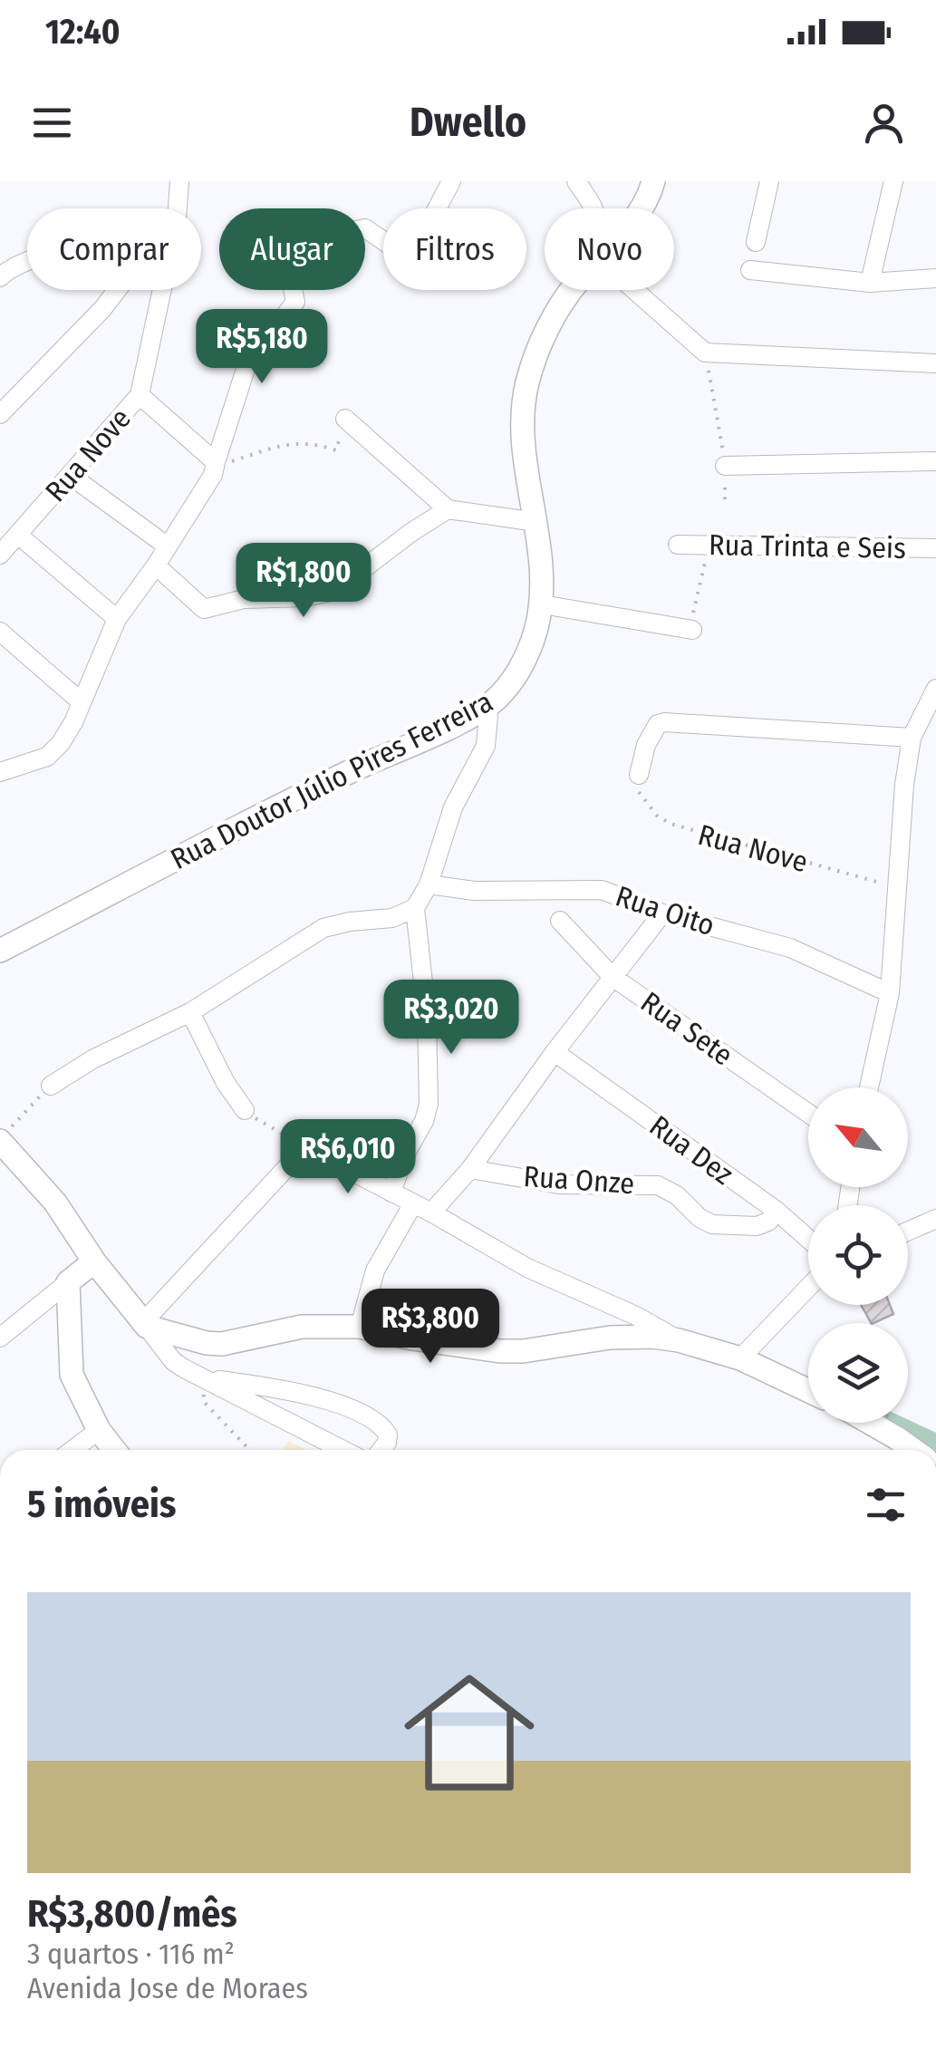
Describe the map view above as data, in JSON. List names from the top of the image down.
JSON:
{
  "streets": {
    "street": [
      "Rua Nove",
      "Rua Trinta e Seis",
      "Rua Doutor Júlio Pires Ferreira",
      "Rua Oito",
      "Rua Sete",
      "Rua Dez",
      "Rua Onze"
    ]
  },
  "crossings": [
    ["Rua Dez", "Rua Onze"]
  ],
  "north": "top left",
  "page": {
    "status": "12:40",
    "header": "Dwello",
    "chip": [
      "Comprar",
      "Alugar",
      "Filtros",
      "Novo"
    ],
    "price": [
      "R$5,180",
      "R$1,800",
      "R$3,020",
      "R$6,010",
      "R$3,800"
    ],
    "heading": "5 imóveis",
    "list": [
      {
        "name": "R$3,800/mês",
        "note": "3 quartos · 116 m² · Avenida Jose de Moraes"
      }
    ]
  }
}
